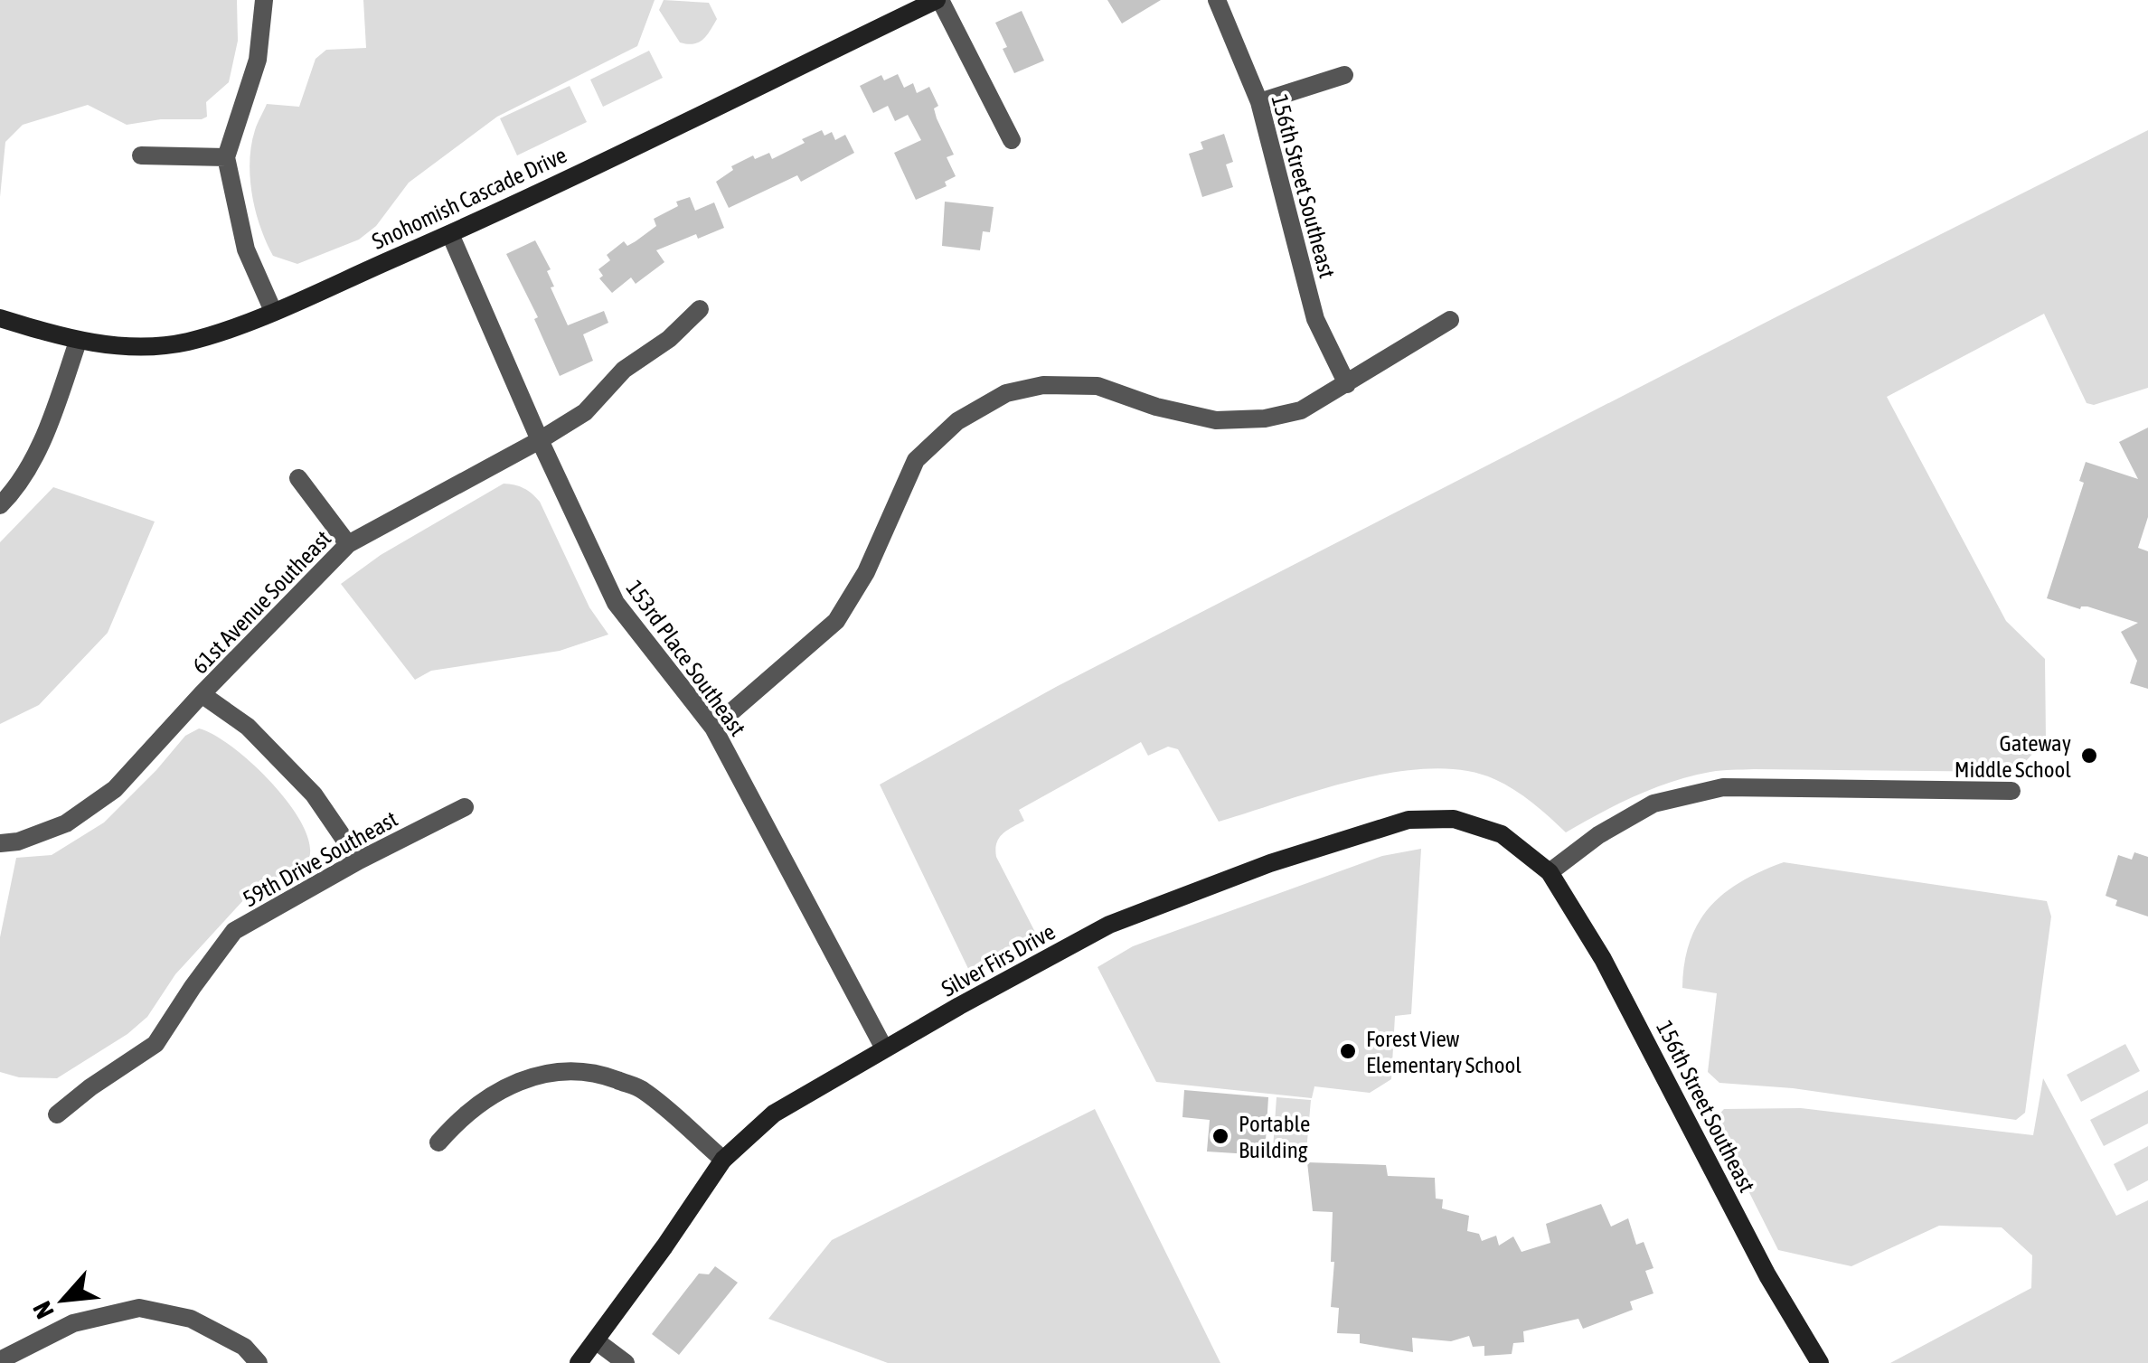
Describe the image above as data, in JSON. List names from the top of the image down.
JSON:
{
  "streets": {
    "street": [
      "156th Street Southeast",
      "Snohomish Cascade Drive",
      "61st Avenue Southeast",
      "153rd Place Southeast",
      "59th Drive Southeast",
      "Silver Firs Drive"
    ]
  },
  "crossings": [
    ["156th Street Southeast", "Silver Firs Drive"],
    ["Snohomish Cascade Drive", "153rd Place Southeast"],
    ["61st Avenue Southeast", "153rd Place Southeast"],
    ["153rd Place Southeast", "Silver Firs Drive"]
  ],
  "places": ["Gateway Middle School", "Forest View Elementary School", "Portable Building"],
  "north": "bottom left"
}
